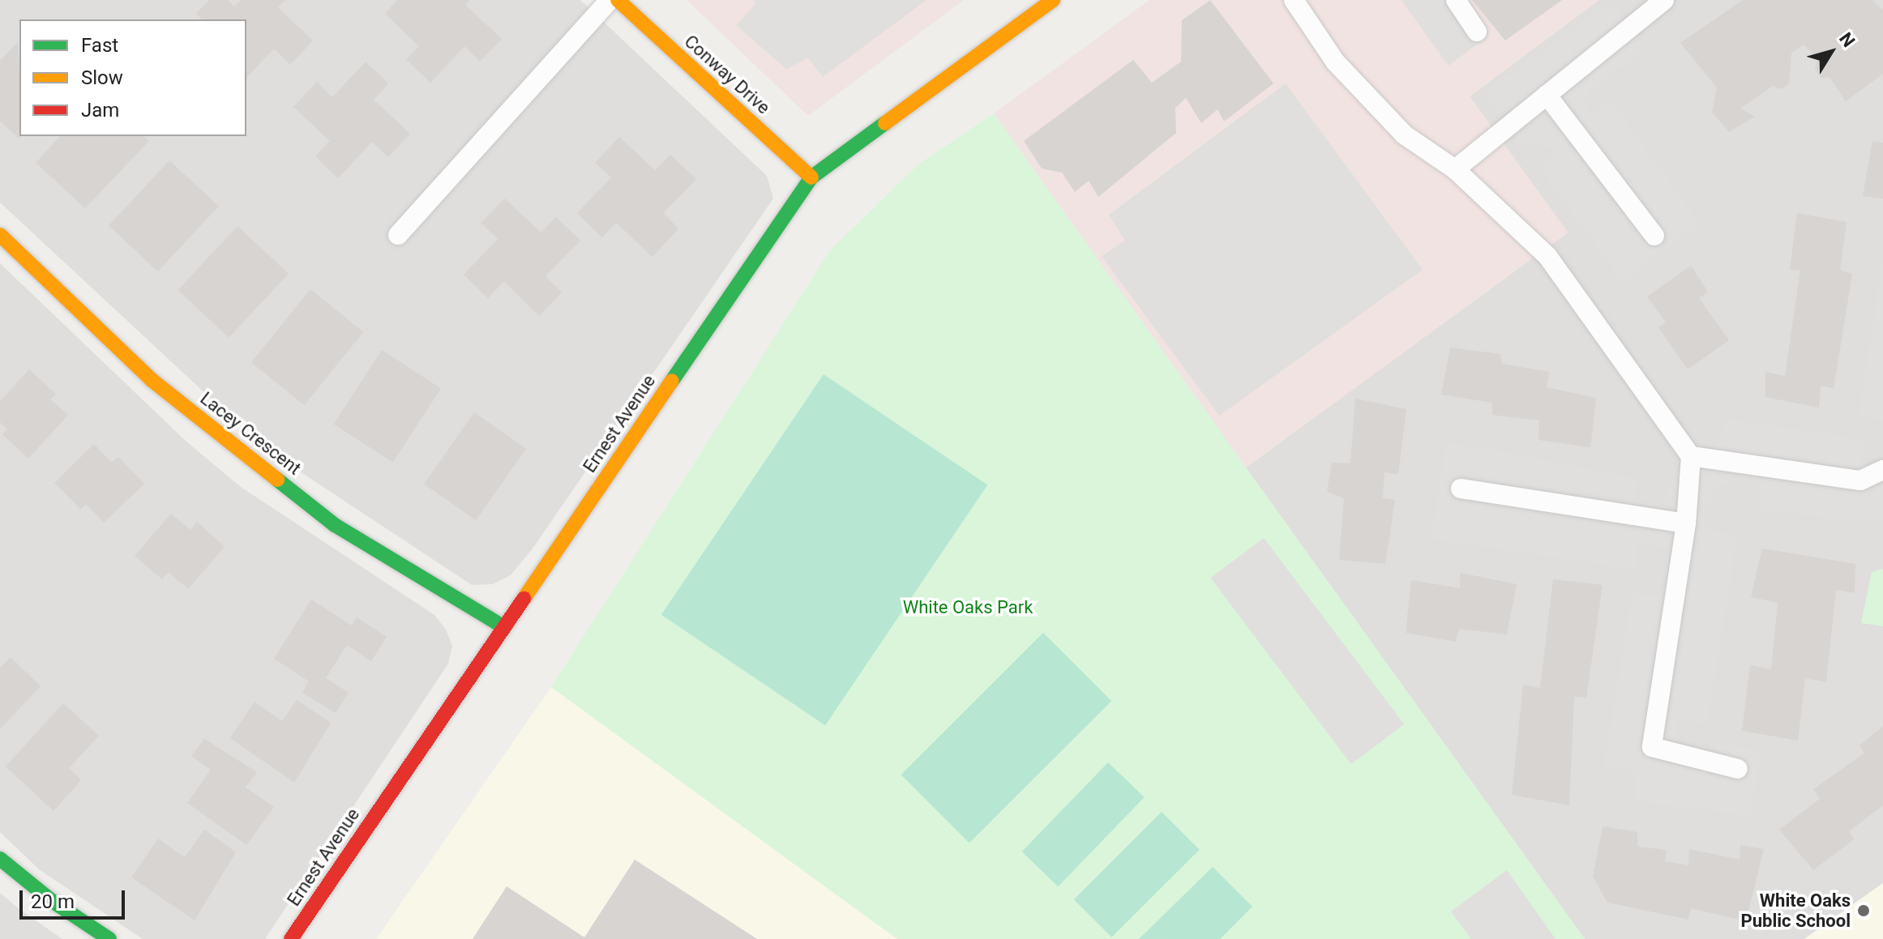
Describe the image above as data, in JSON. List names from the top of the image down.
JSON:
{
  "streets": {
    "street": ["Conway Drive", "Ernest Avenue", "Lacey Crescent"]
  },
  "crossings": [
    ["Conway Drive", "Ernest Avenue"],
    ["Ernest Avenue", "Lacey Crescent"]
  ],
  "parks": ["White Oaks Park"],
  "places": ["White Oaks Public School"],
  "legend": ["Fast", "Slow", "Jam"],
  "scale_bar": "20 m",
  "north": "top right"
}
